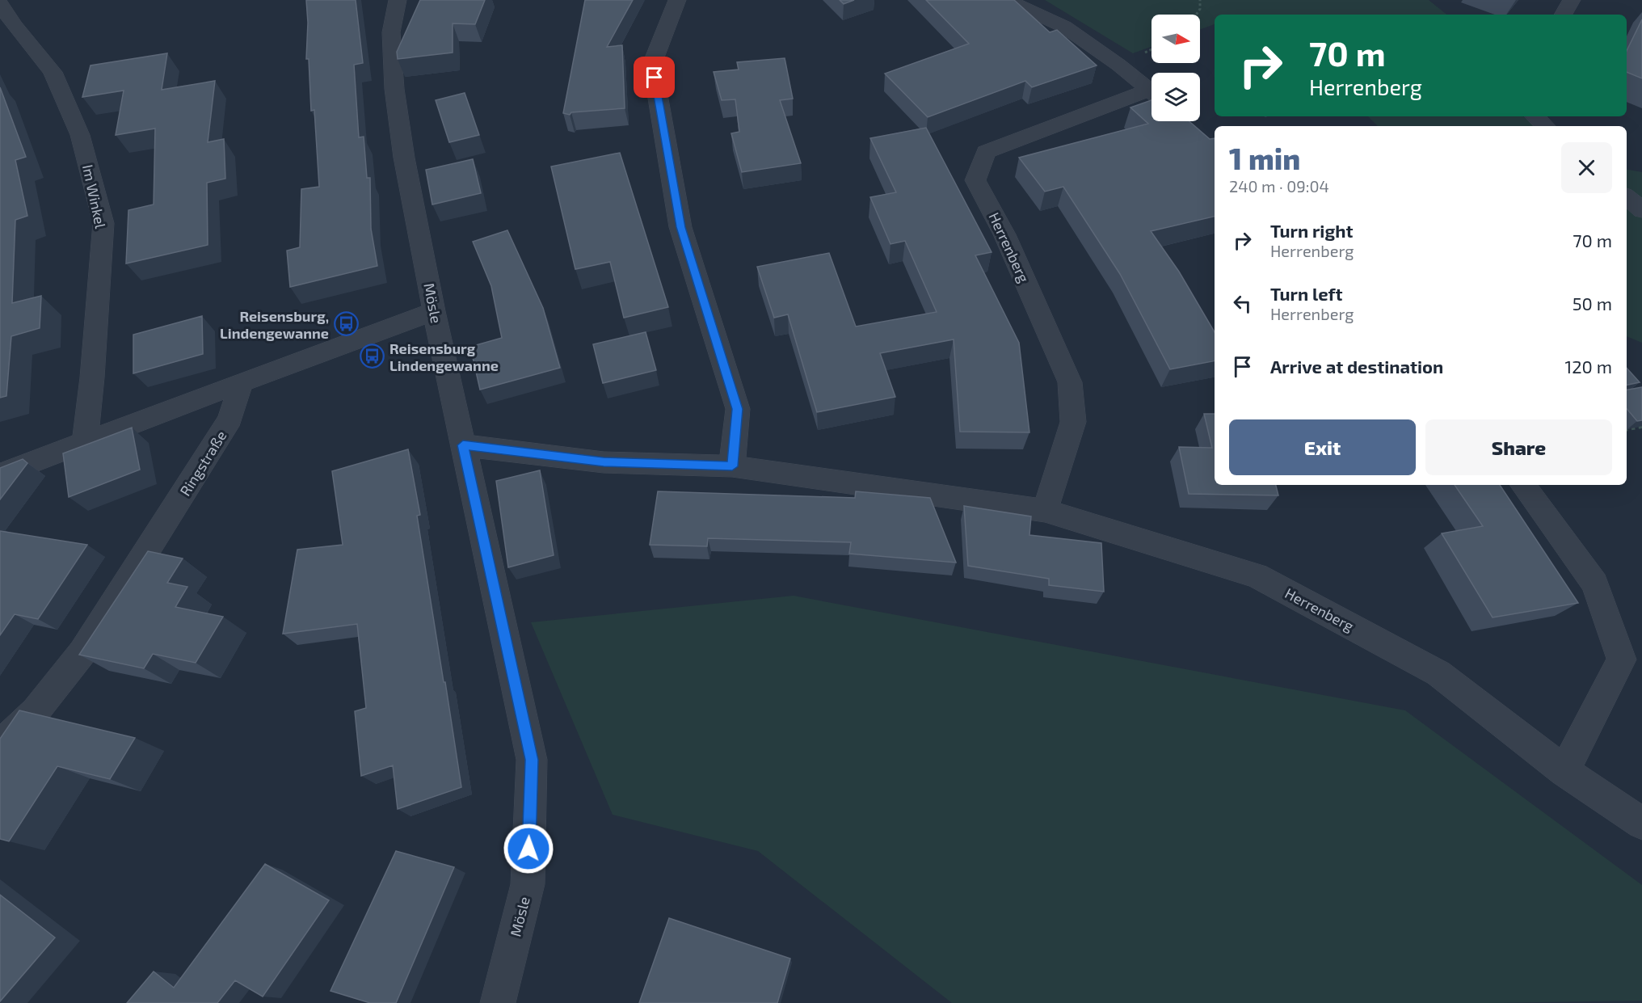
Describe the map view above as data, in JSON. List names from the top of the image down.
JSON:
{
  "streets": {
    "street": [
      "Im Winkel",
      "Herrenberg",
      "Mösle",
      "Ringstraße"
    ]
  },
  "crossings": [
    ["Herrenberg", "Mösle"]
  ],
  "places": {
    "bus stop": ["Reisensburg, Lindengewanne", "Reisensburg Lindengewanne"]
  },
  "north": "right",
  "page": {
    "turn": ["70 m", "Herrenberg"],
    "heading": ["1 min", "240 m · 09:04"],
    "list": [
      {
        "name": "Turn right",
        "note": "Herrenberg",
        "value": "70 m"
      },
      {
        "name": "Turn left",
        "note": "Herrenberg",
        "value": "50 m"
      },
      {
        "name": "Arrive at destination",
        "value": "120 m"
      }
    ],
    "buttons": ["Exit", "Share"]
  }
}
